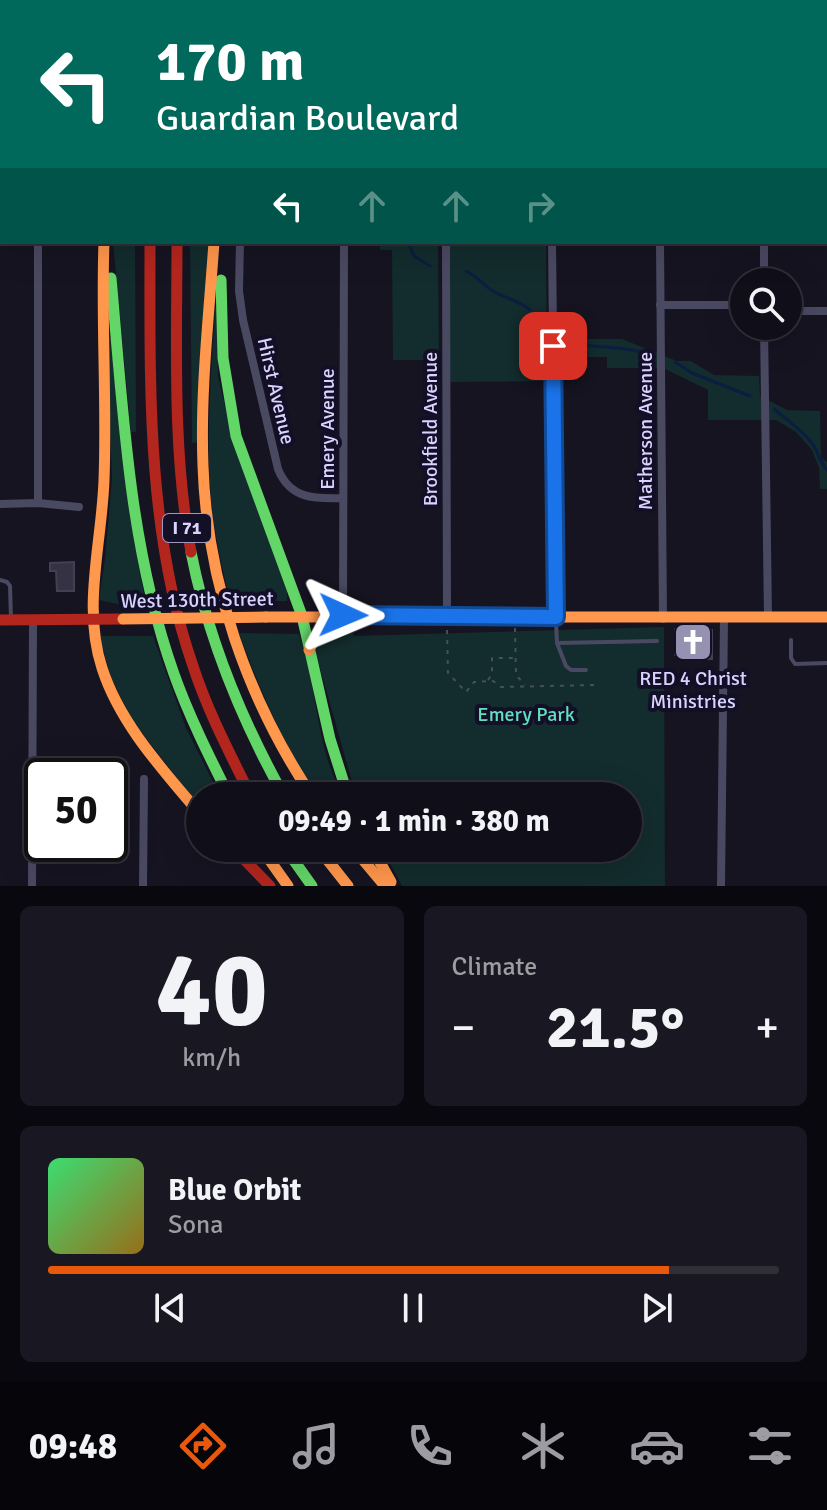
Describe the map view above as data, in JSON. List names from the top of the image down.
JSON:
{
  "streets": {
    "main road": ["I 71", "West 130th Street"],
    "street": [
      "Hirst Avenue",
      "Emery Avenue",
      "Brookfield Avenue",
      "Matherson Avenue"
    ]
  },
  "crossings": [
    ["Hirst Avenue", "Emery Avenue"],
    ["Emery Avenue", "West 130th Street"],
    ["Brookfield Avenue", "West 130th Street"],
    ["Matherson Avenue", "West 130th Street"]
  ],
  "parks": ["Emery Park"],
  "places": {
    "church": ["RED 4 Christ Ministries"]
  },
  "page": {
    "turn": ["170 m", "Guardian Boulevard"],
    "limit": "50",
    "trip": "09:49 · 1 min · 380 m",
    "tile": [
      ["40", "km/h"],
      "Climate"
    ],
    "heat": ["−", "21.5°", "+"],
    "song": ["Blue Orbit", "Sona"],
    "tabs": "09:48"
  }
}
